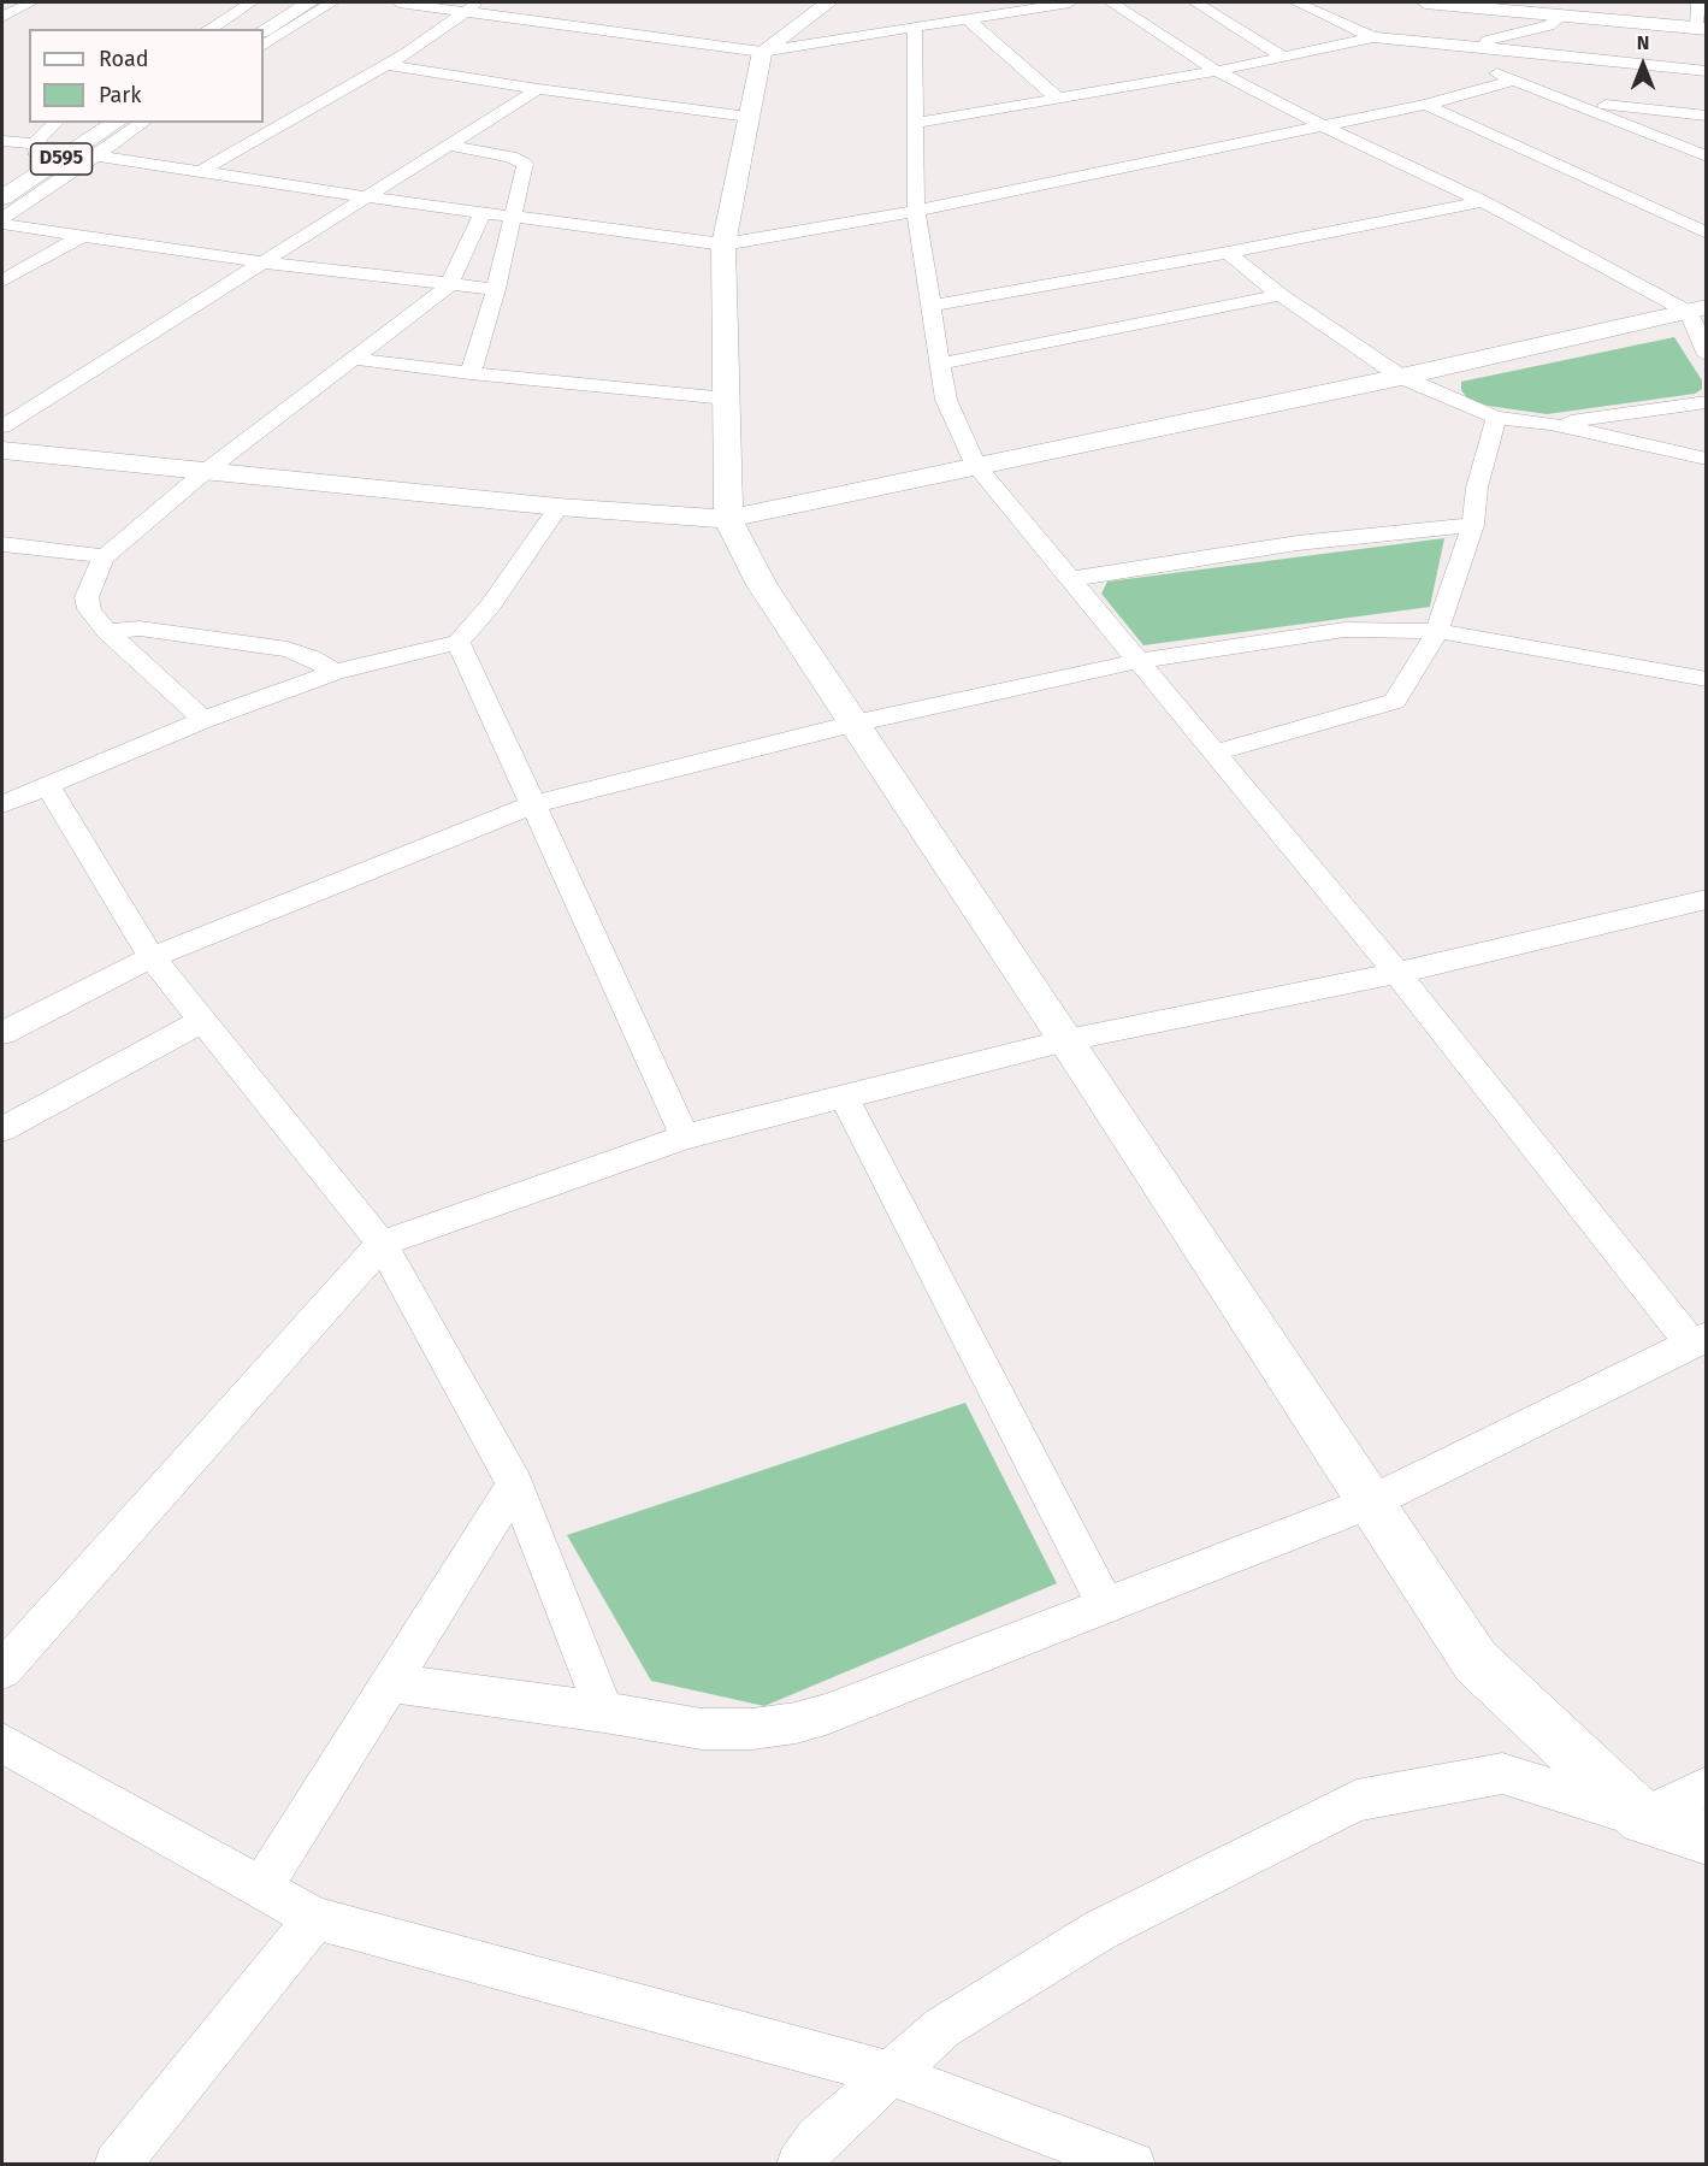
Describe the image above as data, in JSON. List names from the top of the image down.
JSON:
{
  "streets": {
    "main road": ["D595"]
  },
  "legend": ["Road", "Park"],
  "north": "top"
}
